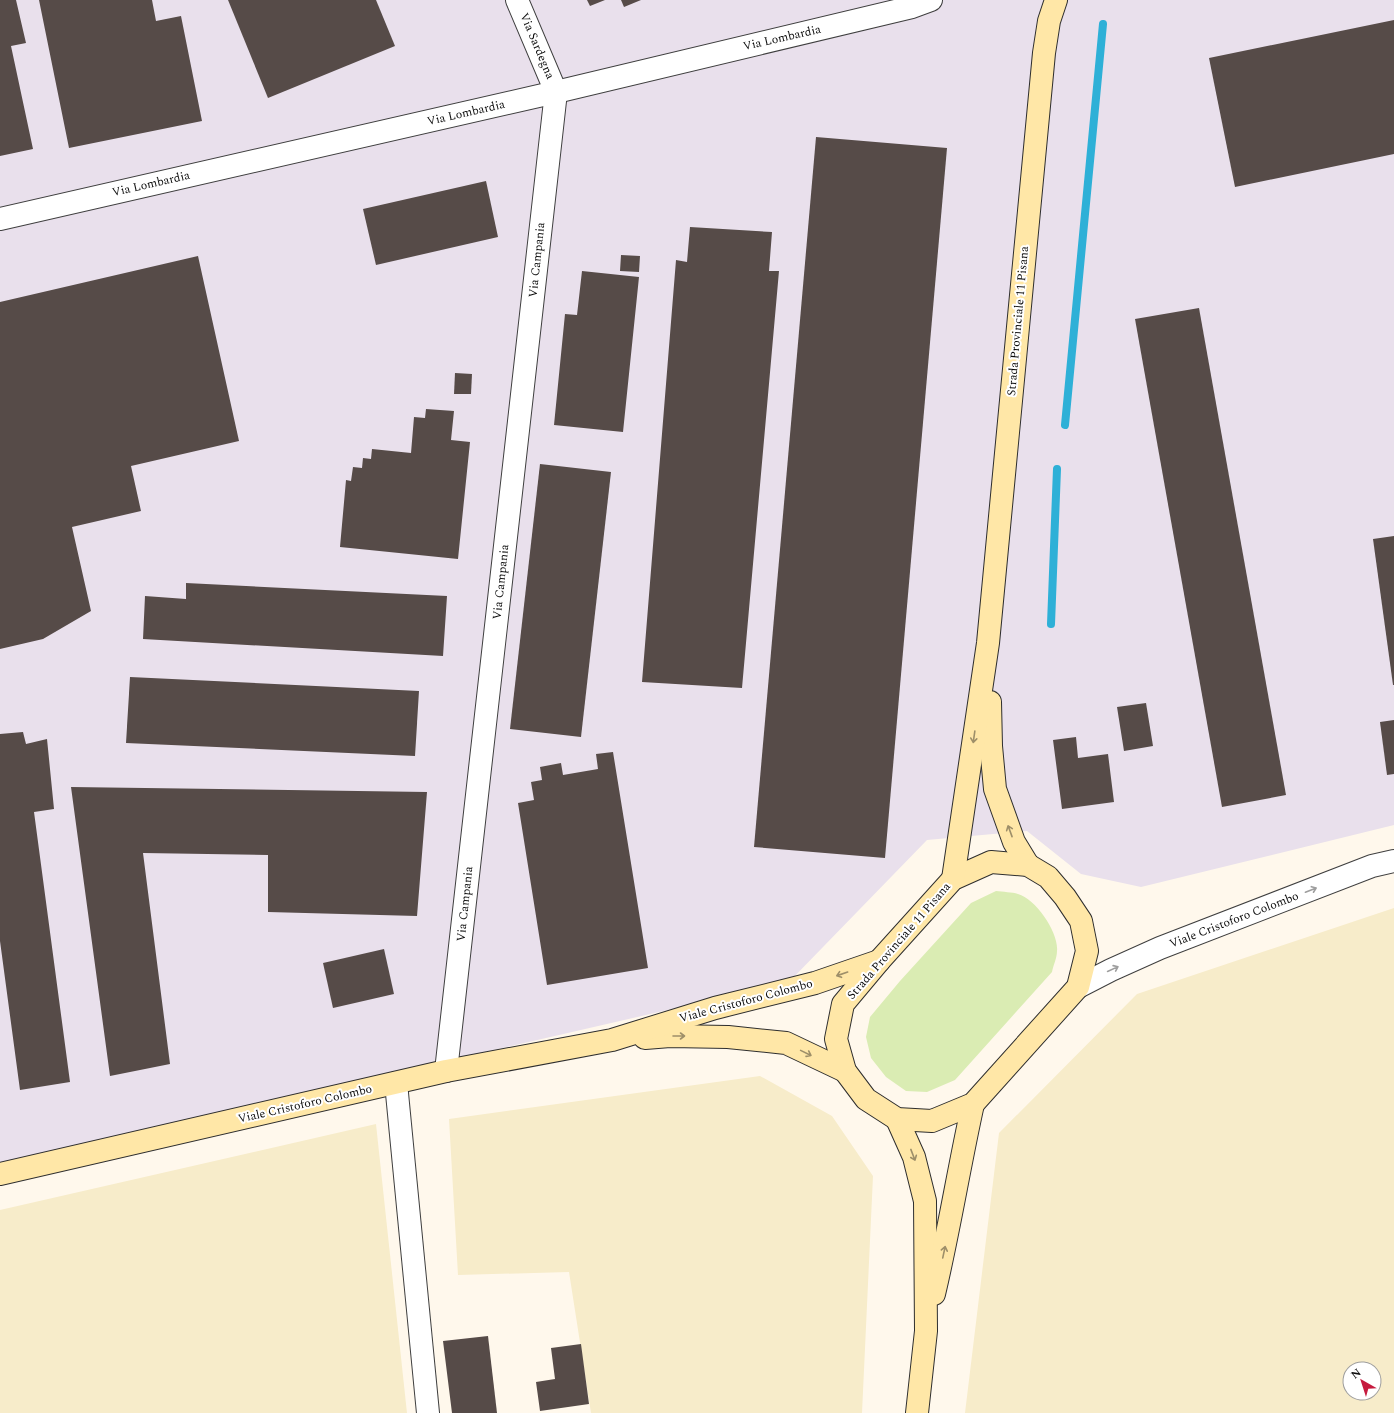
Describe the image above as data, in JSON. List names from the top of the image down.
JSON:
{
  "streets": {
    "main road": ["Strada Provinciale 11 Pisana", "Viale Cristoforo Colombo"],
    "street": ["Via Lombardia", "Via Sardegna", "Via Campania"]
  },
  "crossings": [
    ["Via Lombardia", "Via Sardegna"],
    ["Via Lombardia", "Via Campania"],
    ["Via Sardegna", "Via Campania"],
    ["Via Campania", "Viale Cristoforo Colombo"],
    ["Strada Provinciale 11 Pisana", "Viale Cristoforo Colombo"]
  ],
  "north": "top left"
}
